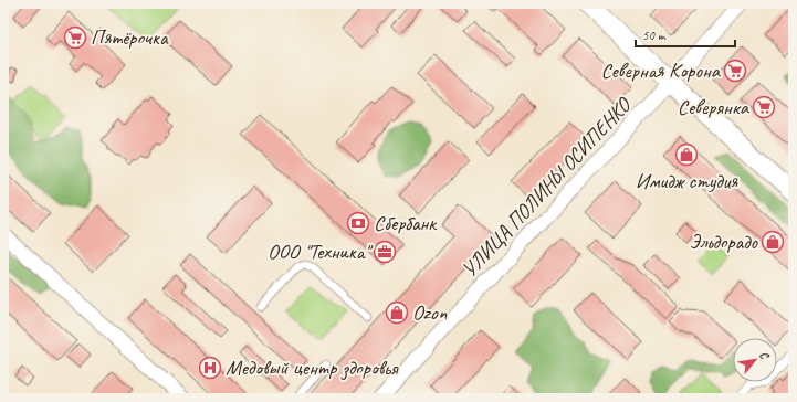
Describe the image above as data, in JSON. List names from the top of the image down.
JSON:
{
  "streets": {
    "street": ["УЛИЦА ПОЛИНЫ ОСИПЕНКО"]
  },
  "places": {
    "supermarket": ["Пятёрочка", "Северная Корона", "Северянка"],
    "shop": ["Имидж студия", "Эльдорадо", "Ozon"],
    "bank": ["Сбербанк"],
    "office": ["ООО \"Техника\""],
    "hospital": ["Медовый центр здоровья"]
  },
  "scale_bar": "50 m",
  "north": "top right"
}
